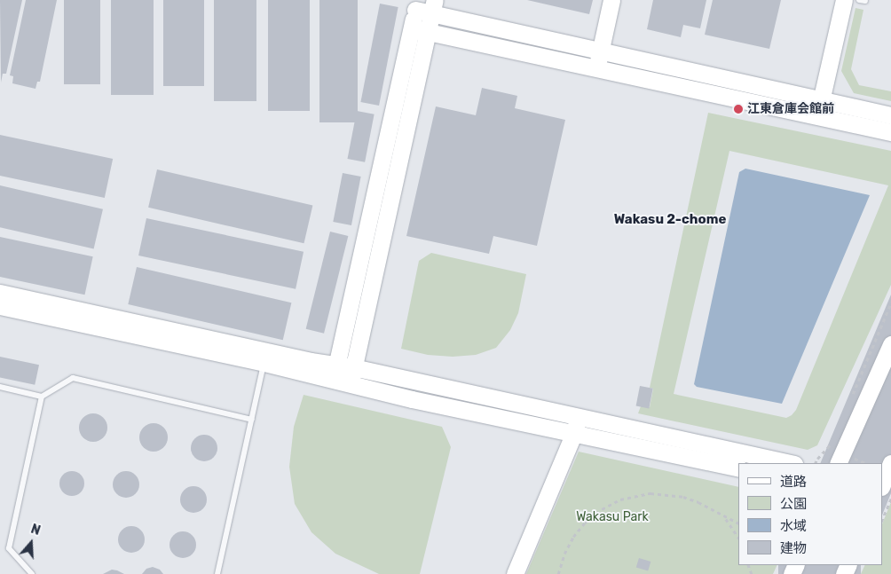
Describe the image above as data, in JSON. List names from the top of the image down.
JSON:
{
  "districts": ["Wakasu 2-chome"],
  "parks": ["Wakasu Park"],
  "places": ["江東倉庫会館前"],
  "legend": [
    "道路",
    "公園",
    "水域",
    "建物"
  ],
  "north": "top"
}
